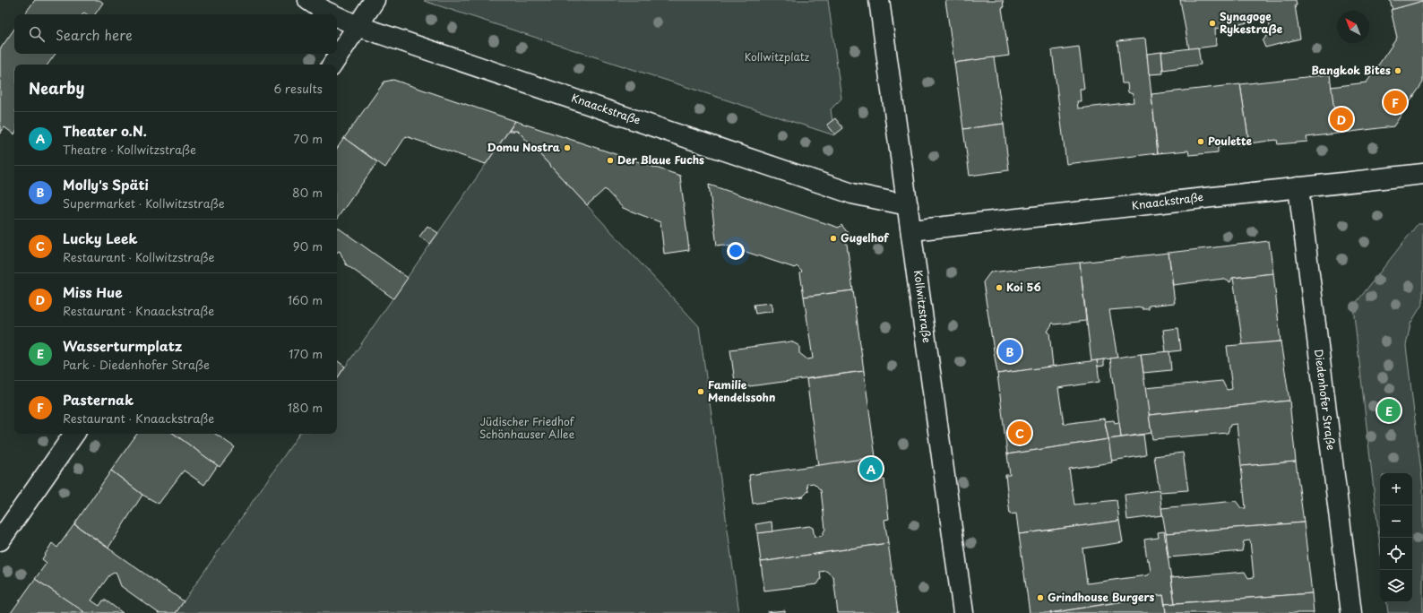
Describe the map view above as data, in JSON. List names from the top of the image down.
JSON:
{
  "streets": {
    "street": ["Knaackstraße", "Kollwitzstraße", "Diedenhofer Straße"]
  },
  "crossings": [
    ["Knaackstraße", "Kollwitzstraße"],
    ["Knaackstraße", "Diedenhofer Straße"]
  ],
  "parks": ["Kollwitzplatz", "Jüdischer Friedhof Schönhauser Allee"],
  "places": [
    "Synagoge Rykestraße",
    "Bangkok Bites",
    "Poulette",
    "Domu Nostra",
    "Der Blaue Fuchs",
    "Gugelhof",
    "Koi 56",
    "Familie Mendelssohn",
    "Grindhouse Burgers"
  ],
  "north": "top left",
  "page": {
    "search": "Search here",
    "heading": ["Nearby", "6 results"],
    "pins": [
      "F",
      "D",
      "B",
      "E",
      "C",
      "A"
    ],
    "list": [
      {
        "mark": "A",
        "name": "Theater o.N.",
        "note": "Theatre · Kollwitzstraße",
        "value": "70 m"
      },
      {
        "mark": "B",
        "name": "Molly's Späti",
        "note": "Supermarket · Kollwitzstraße",
        "value": "80 m"
      },
      {
        "mark": "C",
        "name": "Lucky Leek",
        "note": "Restaurant · Kollwitzstraße",
        "value": "90 m"
      },
      {
        "mark": "D",
        "name": "Miss Hue",
        "note": "Restaurant · Knaackstraße",
        "value": "160 m"
      },
      {
        "mark": "E",
        "name": "Wasserturmplatz",
        "note": "Park · Diedenhofer Straße",
        "value": "170 m"
      },
      {
        "mark": "F",
        "name": "Pasternak",
        "note": "Restaurant · Knaackstraße",
        "value": "180 m"
      }
    ],
    "map_buttons": ["+", "−"]
  }
}
